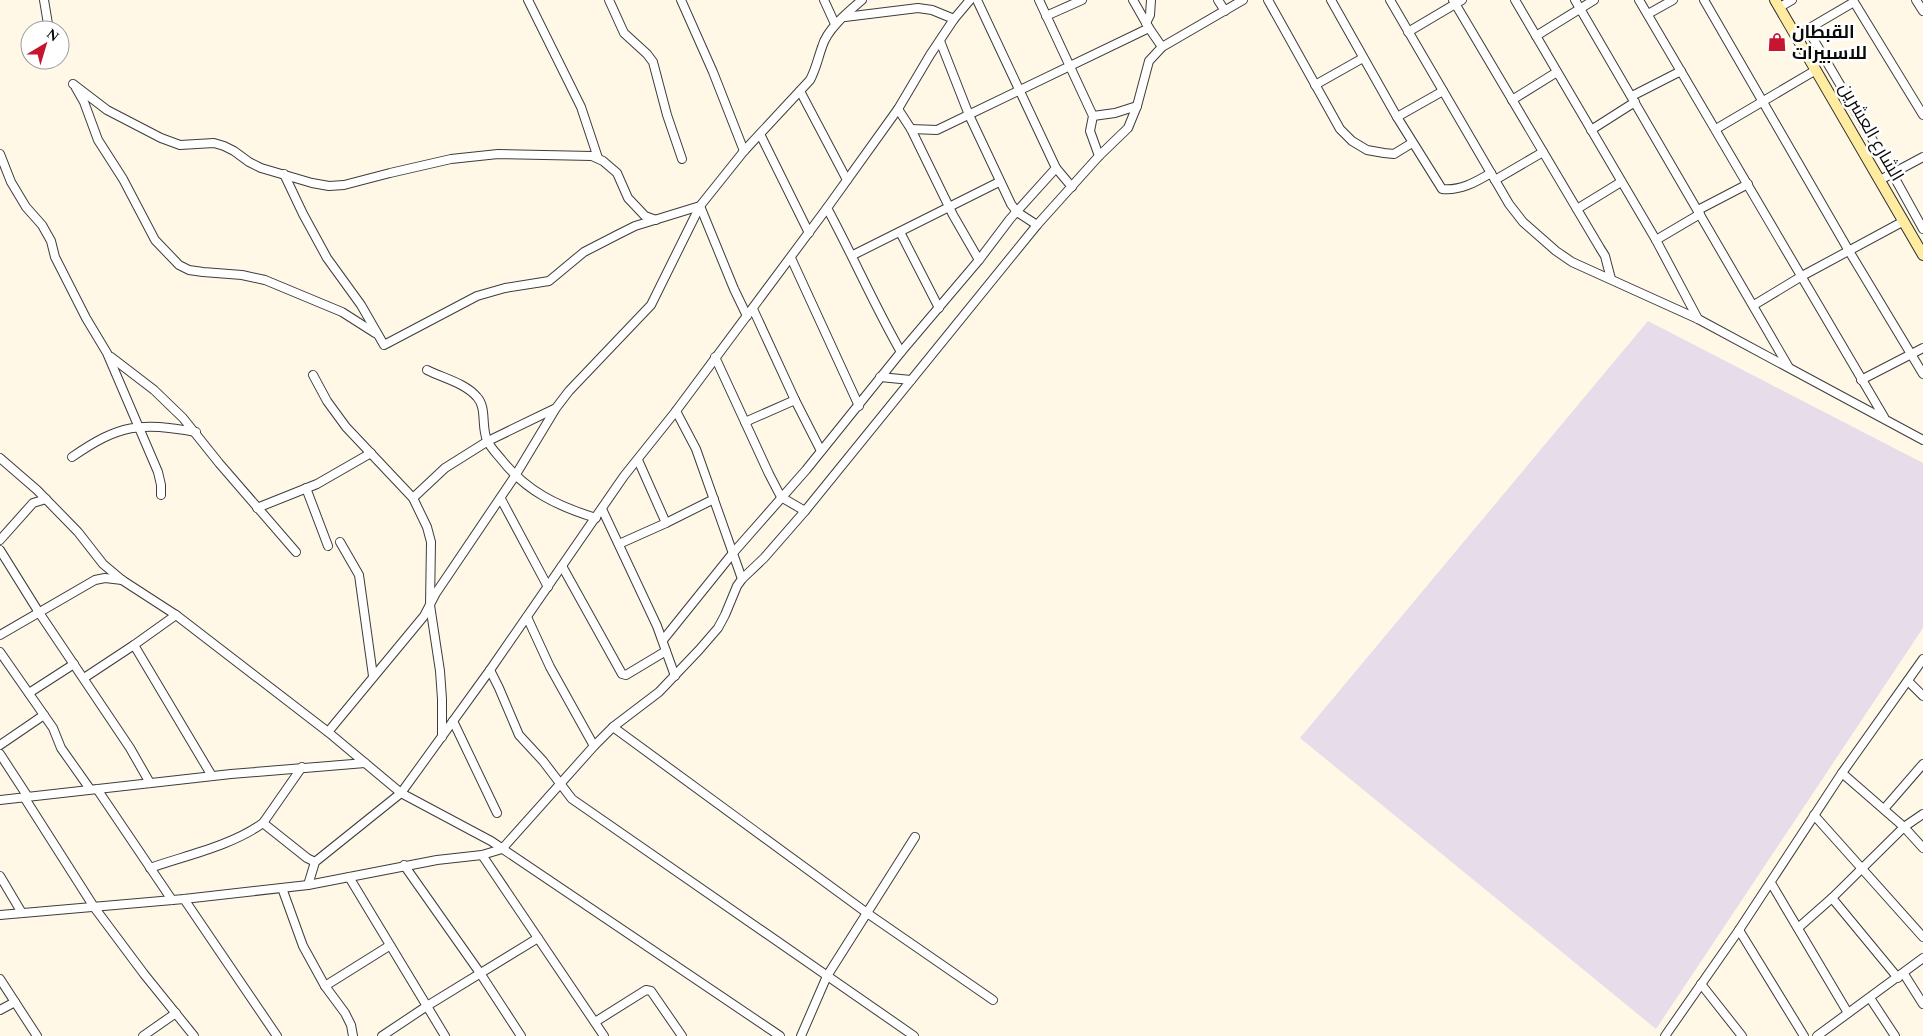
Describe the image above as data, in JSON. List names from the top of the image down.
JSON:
{
  "streets": {
    "street": ["الشارع العشرين"]
  },
  "places": {
    "shop": ["القبطان للاسبيرات"]
  },
  "north": "top right"
}
